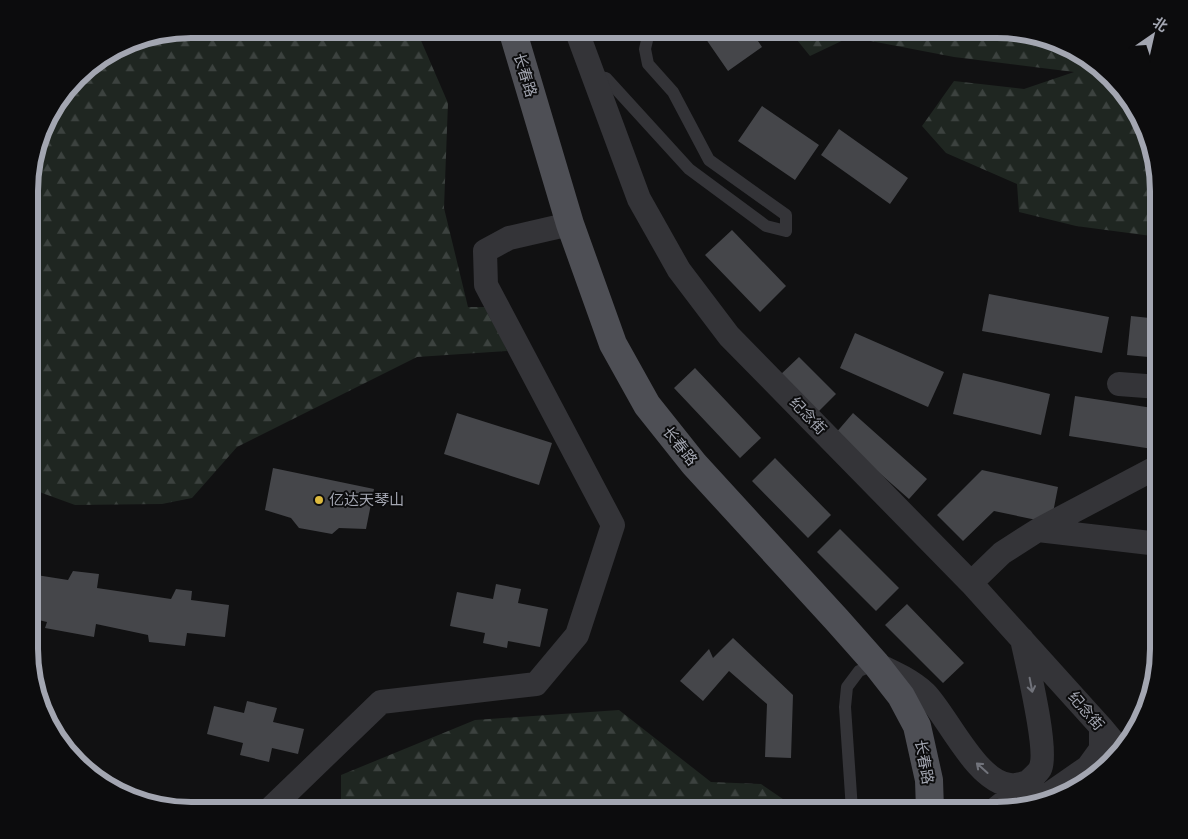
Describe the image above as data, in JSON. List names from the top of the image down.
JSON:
{
  "streets": {
    "main road": ["长春路"],
    "street": ["纪念街"]
  },
  "places": ["亿达天琴山"],
  "north": "top right"
}
